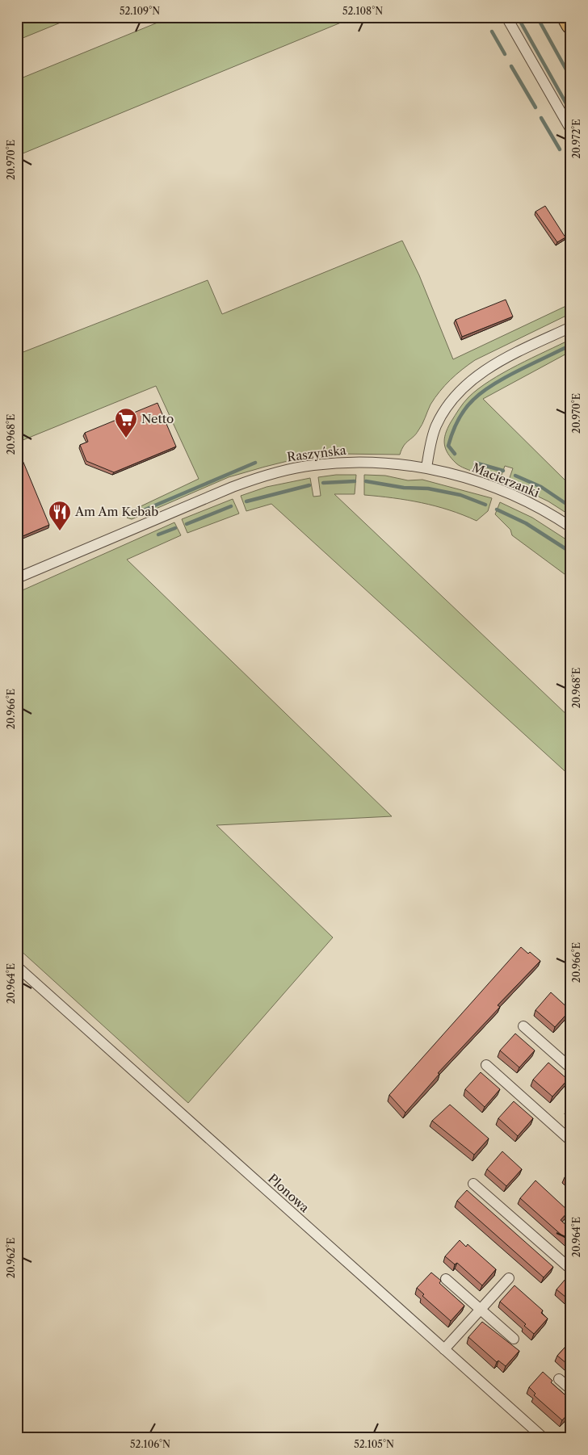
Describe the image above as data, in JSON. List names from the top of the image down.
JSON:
{
  "streets": {
    "street": ["Raszyńska", "Macierzanki", "Plonowa"]
  },
  "crossings": [
    ["Raszyńska", "Macierzanki"]
  ],
  "places": {
    "supermarket": ["Netto"],
    "restaurant": ["Am Am Kebab"]
  },
  "coordinates": [
    "52.109°N",
    "52.108°N",
    "20.972°E",
    "20.970°E",
    "20.968°E",
    "20.966°E",
    "20.964°E",
    "20.962°E",
    "52.106°N",
    "52.105°N"
  ]
}
